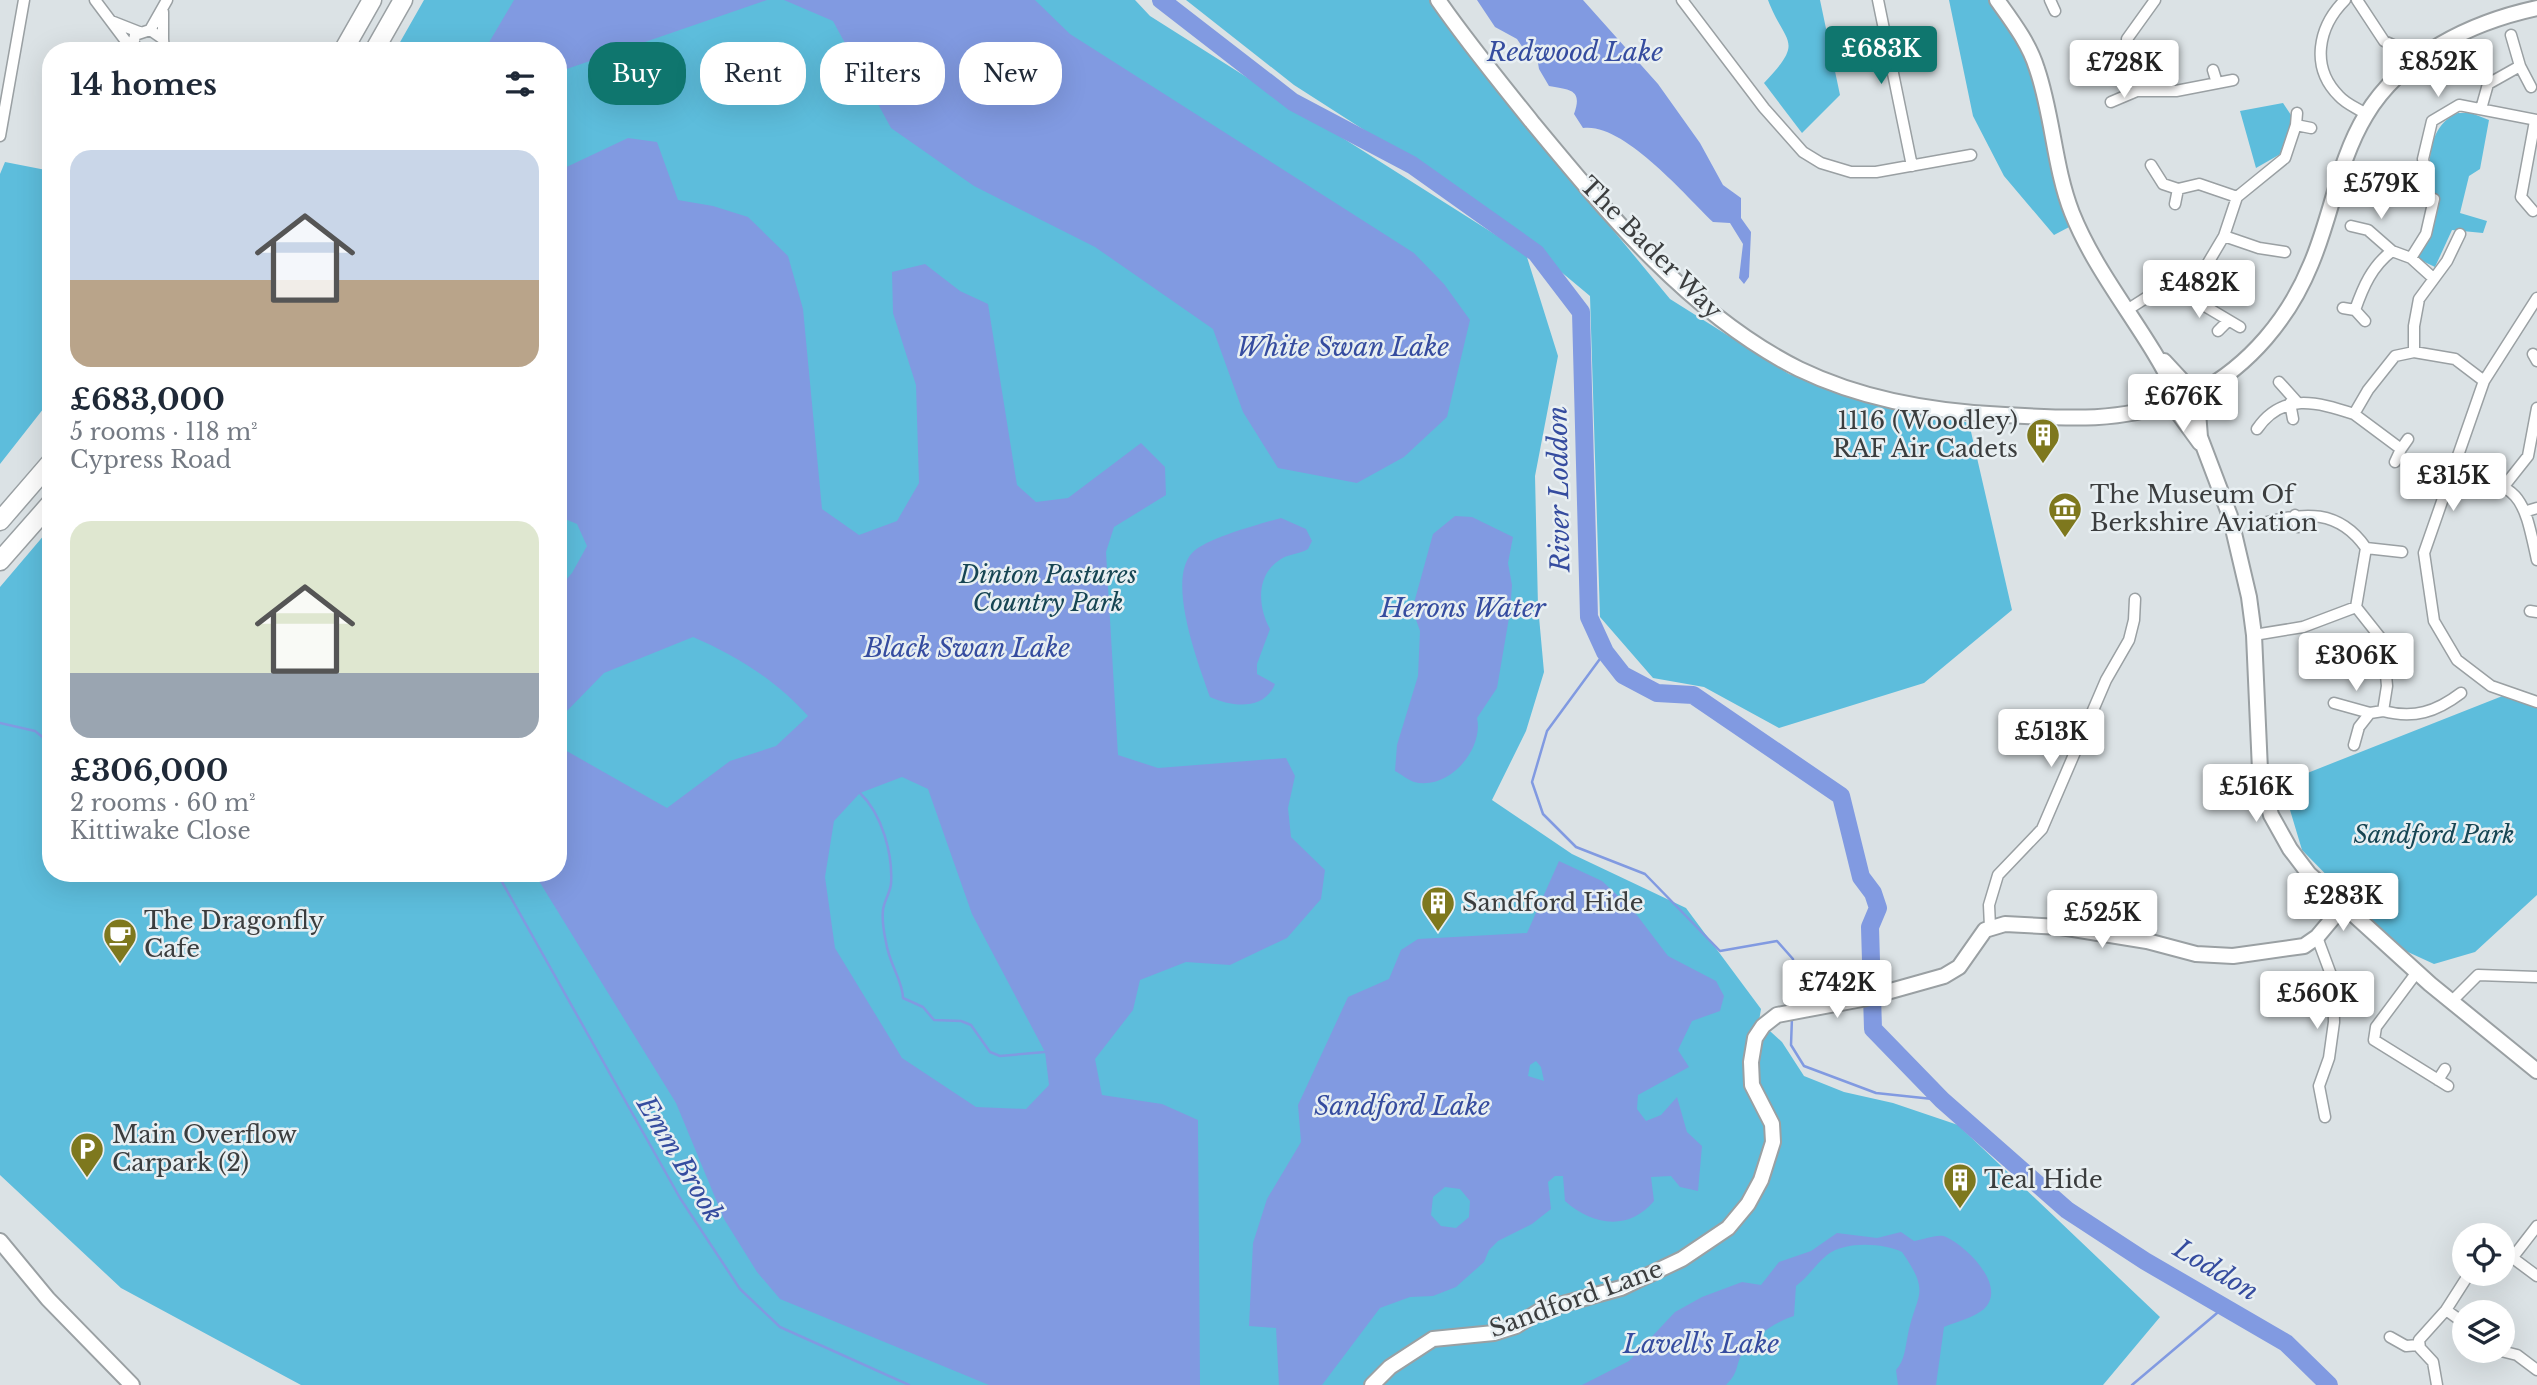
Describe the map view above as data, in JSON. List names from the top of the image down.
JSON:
{
  "streets": {
    "street": ["The Bader Way", "Sandford Lane"]
  },
  "water": [
    "Redwood Lake",
    "White Swan Lake",
    "River Loddon",
    "Herons Water",
    "Black Swan Lake",
    "Sandford Lake",
    "Emm Brook",
    "Loddon",
    "Lavell's Lake"
  ],
  "parks": ["Dinton Pastures Country Park", "Sandford Park"],
  "places": {
    "building": ["1116 (Woodley) RAF Air Cadets", "Sandford Hide", "Teal Hide"],
    "museum": ["The Museum Of Berkshire Aviation"],
    "cafe": ["The Dragonfly Cafe"],
    "parking": ["Main Overflow Carpark (2)"]
  },
  "page": {
    "price": [
      "£683K",
      "£852K",
      "£728K",
      "£579K",
      "£482K",
      "£676K",
      "£315K",
      "£306K",
      "£513K",
      "£516K",
      "£283K",
      "£525K",
      "£742K",
      "£560K"
    ],
    "chip": [
      "Buy",
      "Rent",
      "Filters",
      "New"
    ],
    "heading": "14 homes",
    "list": [
      {
        "name": "£683,000",
        "note": "5 rooms · 118 m² · Cypress Road"
      },
      {
        "name": "£306,000",
        "note": "2 rooms · 60 m² · Kittiwake Close"
      }
    ]
  }
}
